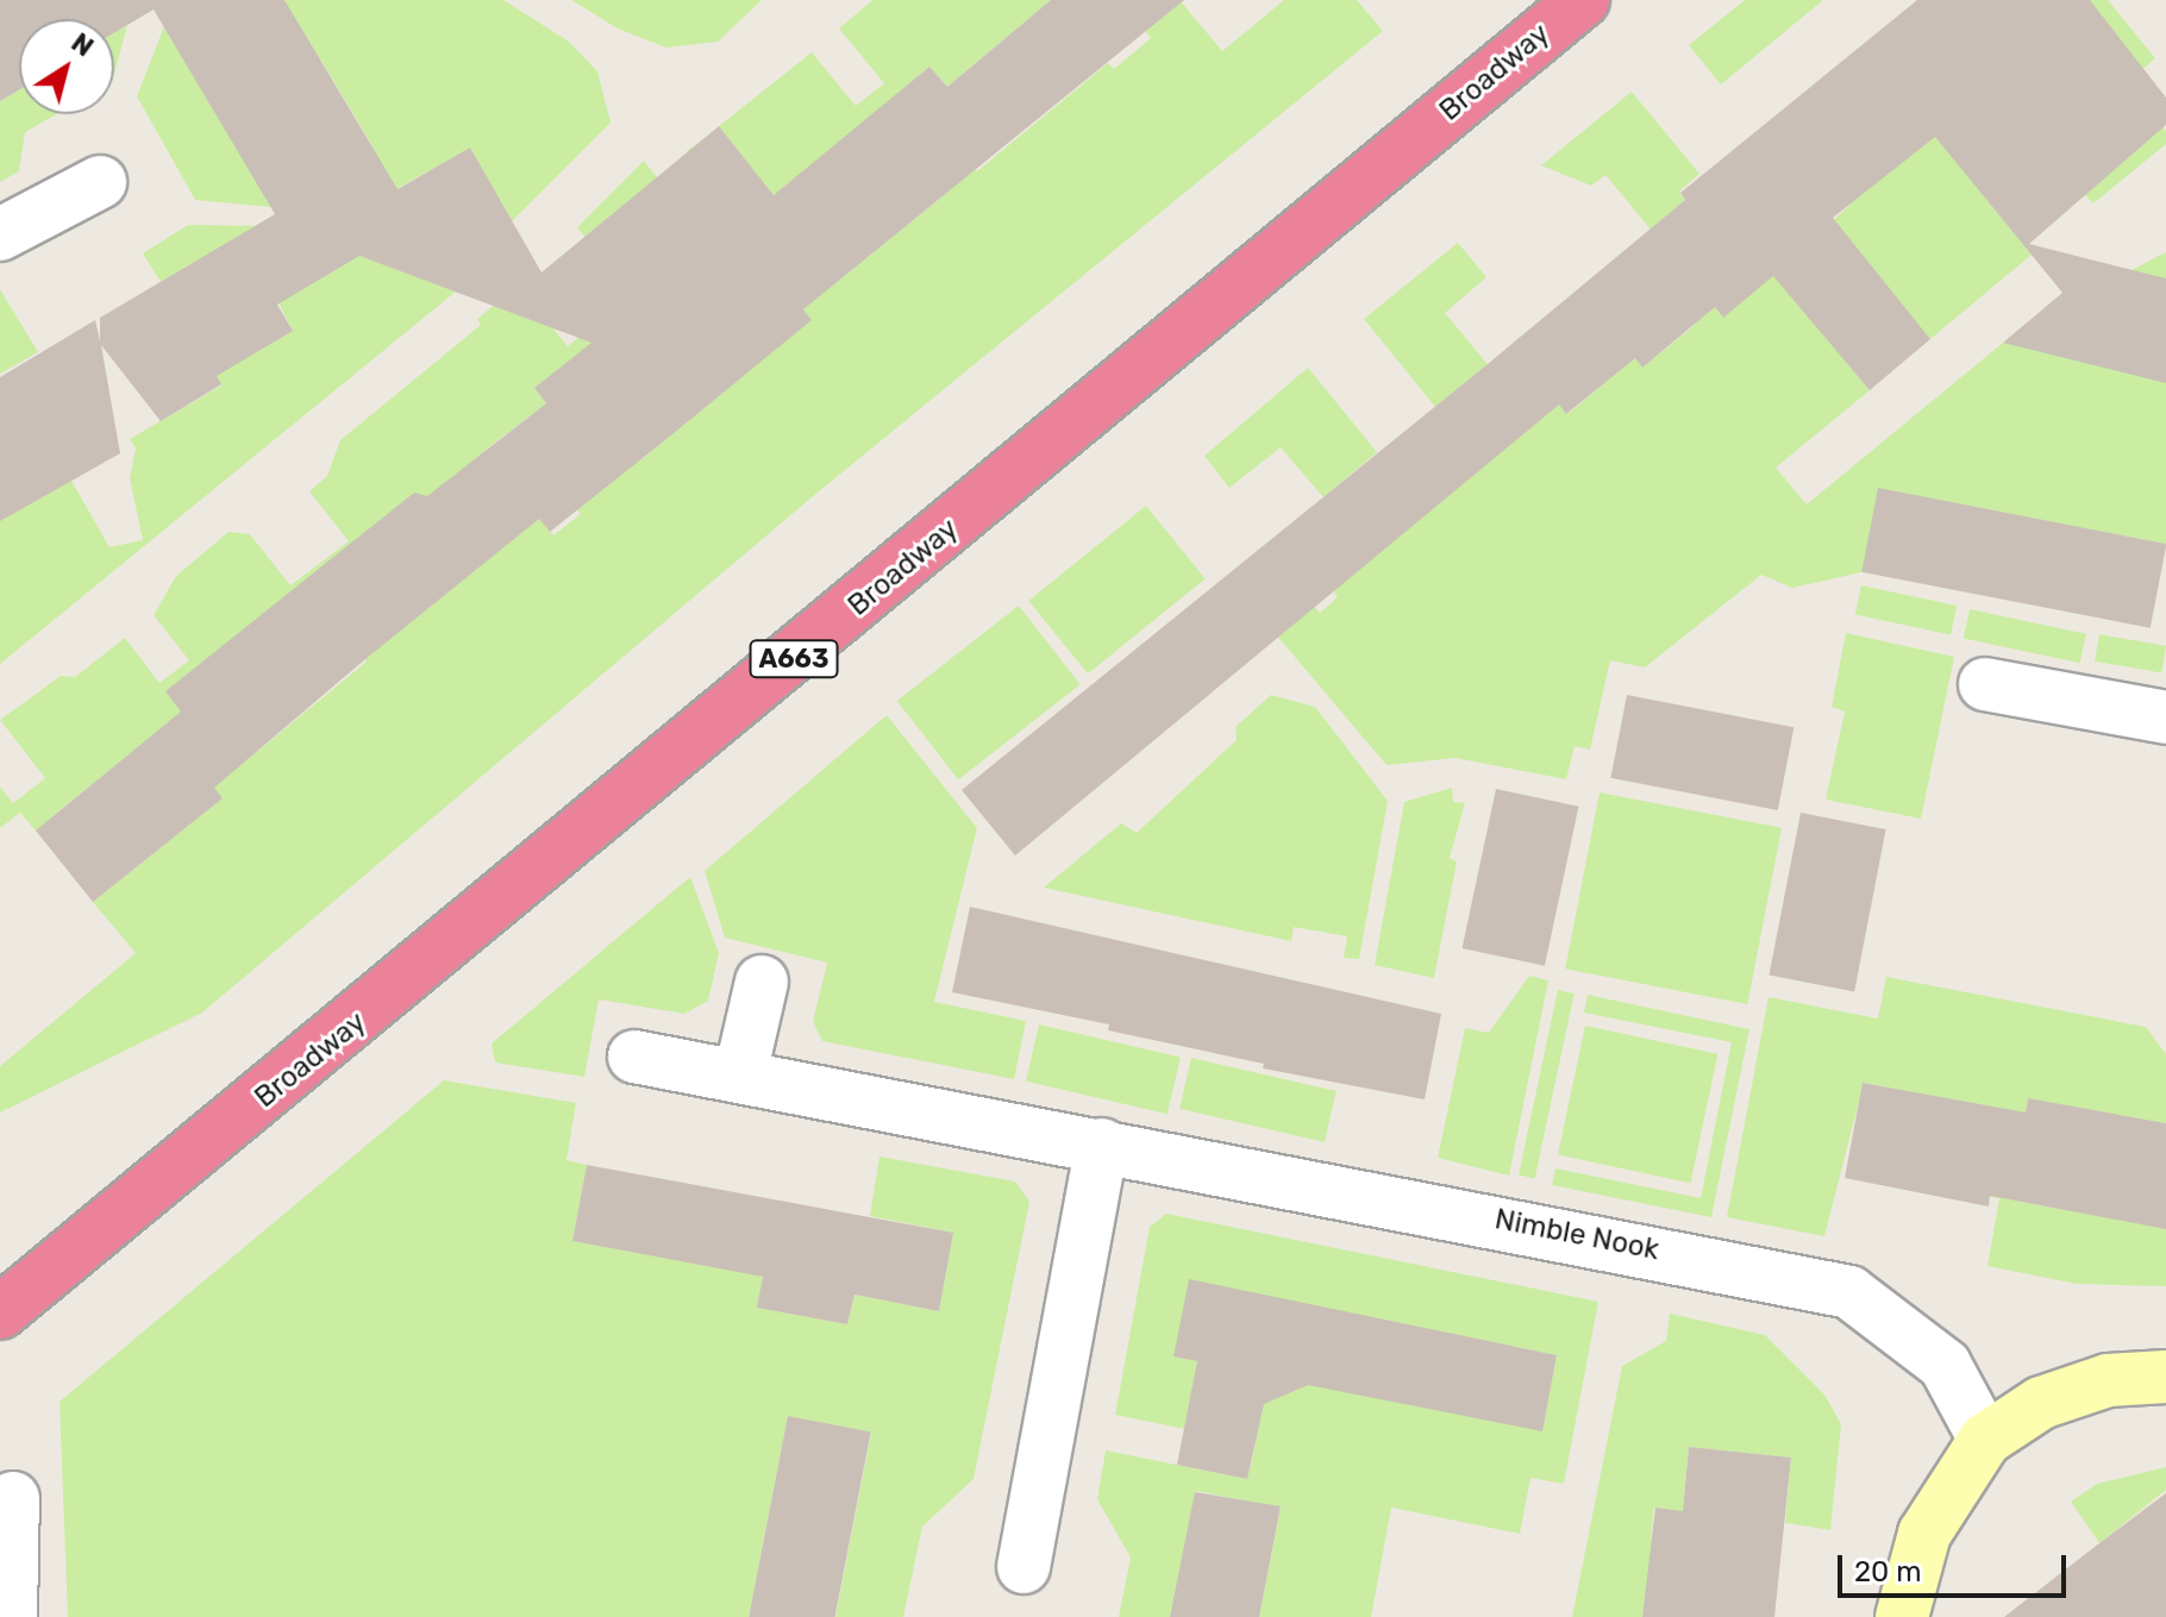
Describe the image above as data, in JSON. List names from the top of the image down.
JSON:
{
  "streets": {
    "highway": ["Broadway", "A663"],
    "street": ["Nimble Nook"]
  },
  "scale_bar": "20 m",
  "north": "top right"
}
